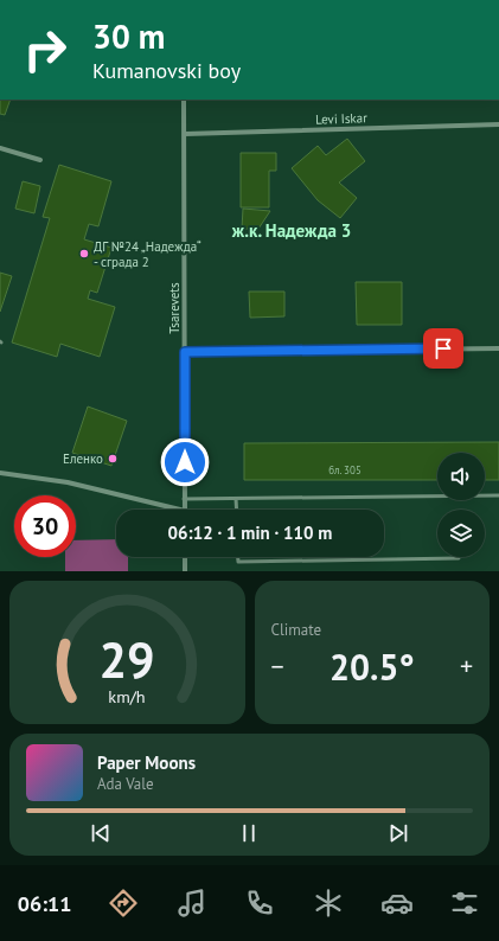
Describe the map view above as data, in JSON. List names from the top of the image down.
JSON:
{
  "streets": {
    "street": ["Levi Iskar", "Tsarevets"]
  },
  "crossings": [
    ["Levi Iskar", "Tsarevets"]
  ],
  "districts": ["ж.к. Надежда 3"],
  "places": ["ДГ №24 „Надежда“ - сграда 2", "Еленко"],
  "house_numbers": ["бл. 305"],
  "page": {
    "turn": ["30 m", "Kumanovski boy"],
    "limit": "30",
    "trip": "06:12 · 1 min · 110 m",
    "tile": "Climate",
    "heat": ["−", "20.5°", "+"],
    "song": ["Paper Moons", "Ada Vale"],
    "tabs": "06:11",
    "gauge": ["29", "km/h"]
  }
}
